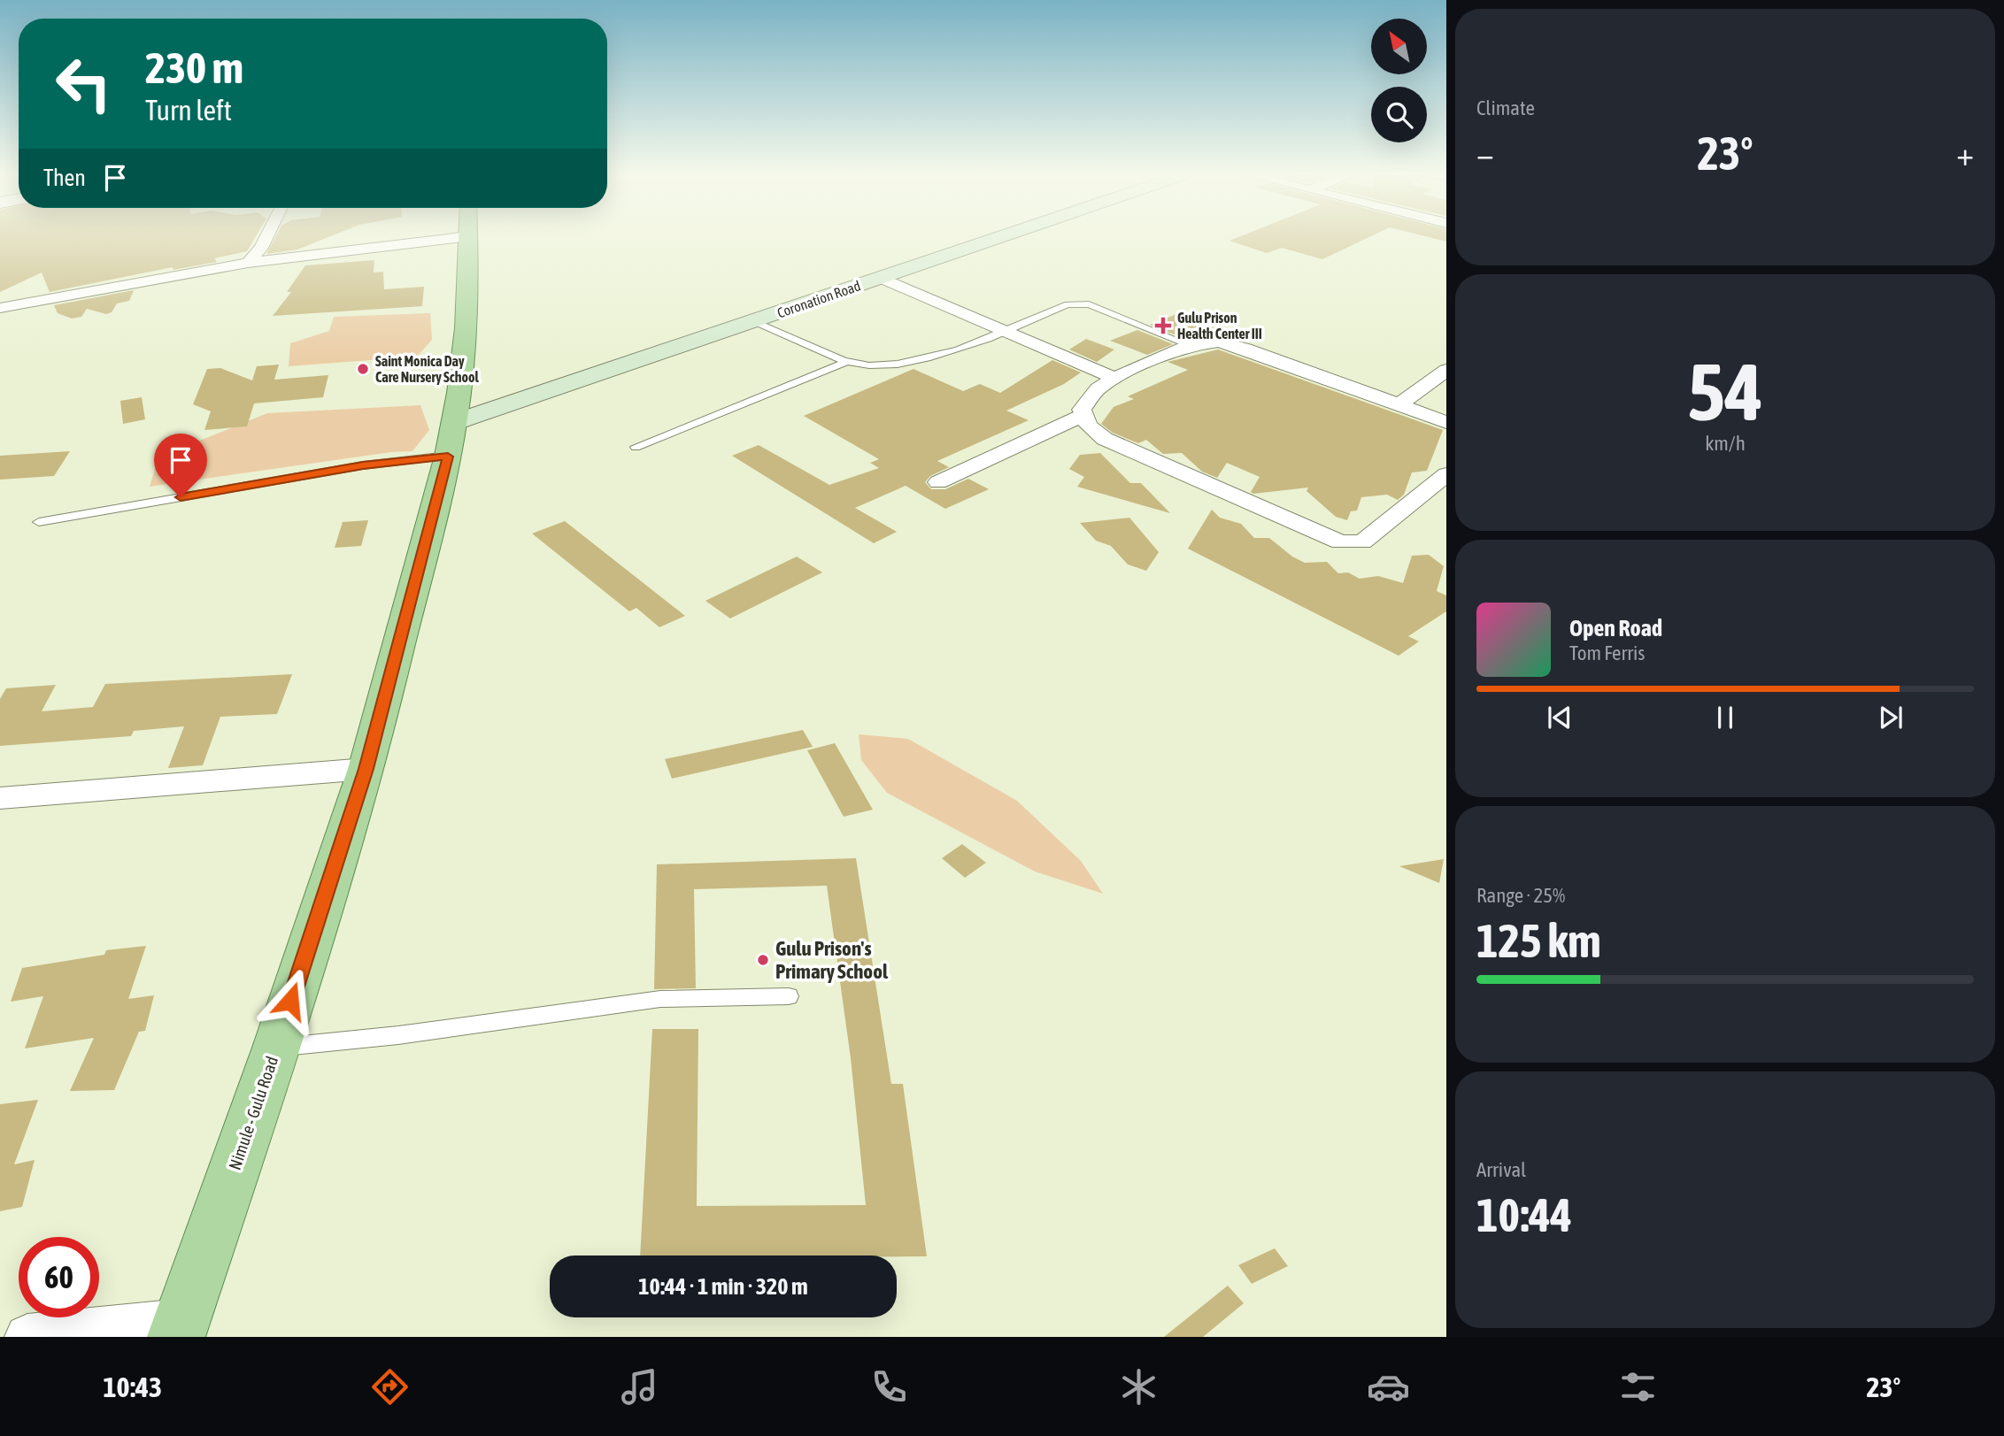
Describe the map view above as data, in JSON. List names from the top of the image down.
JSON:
{
  "streets": {
    "main road": ["Coronation Road", "Nimule - Gulu Road"]
  },
  "crossings": [
    ["Coronation Road", "Nimule - Gulu Road"]
  ],
  "places": {
    "health": ["Gulu Prison Health Center III"],
    "other": ["Saint Monica Day Care Nursery School", "Gulu Prison's Primary School"]
  },
  "north": "top left",
  "page": {
    "tile": [
      "Climate",
      ["54", "km/h"],
      ["Range · 25%", "125 km"],
      ["Arrival", "10:44"]
    ],
    "turn": ["230 m", "Turn left"],
    "heat": ["−", "23°", "+"],
    "then": "Then",
    "song": ["Open Road", "Tom Ferris"],
    "limit": "60",
    "trip": "10:44 · 1 min · 320 m",
    "tabs": ["10:43", "23°"]
  }
}
